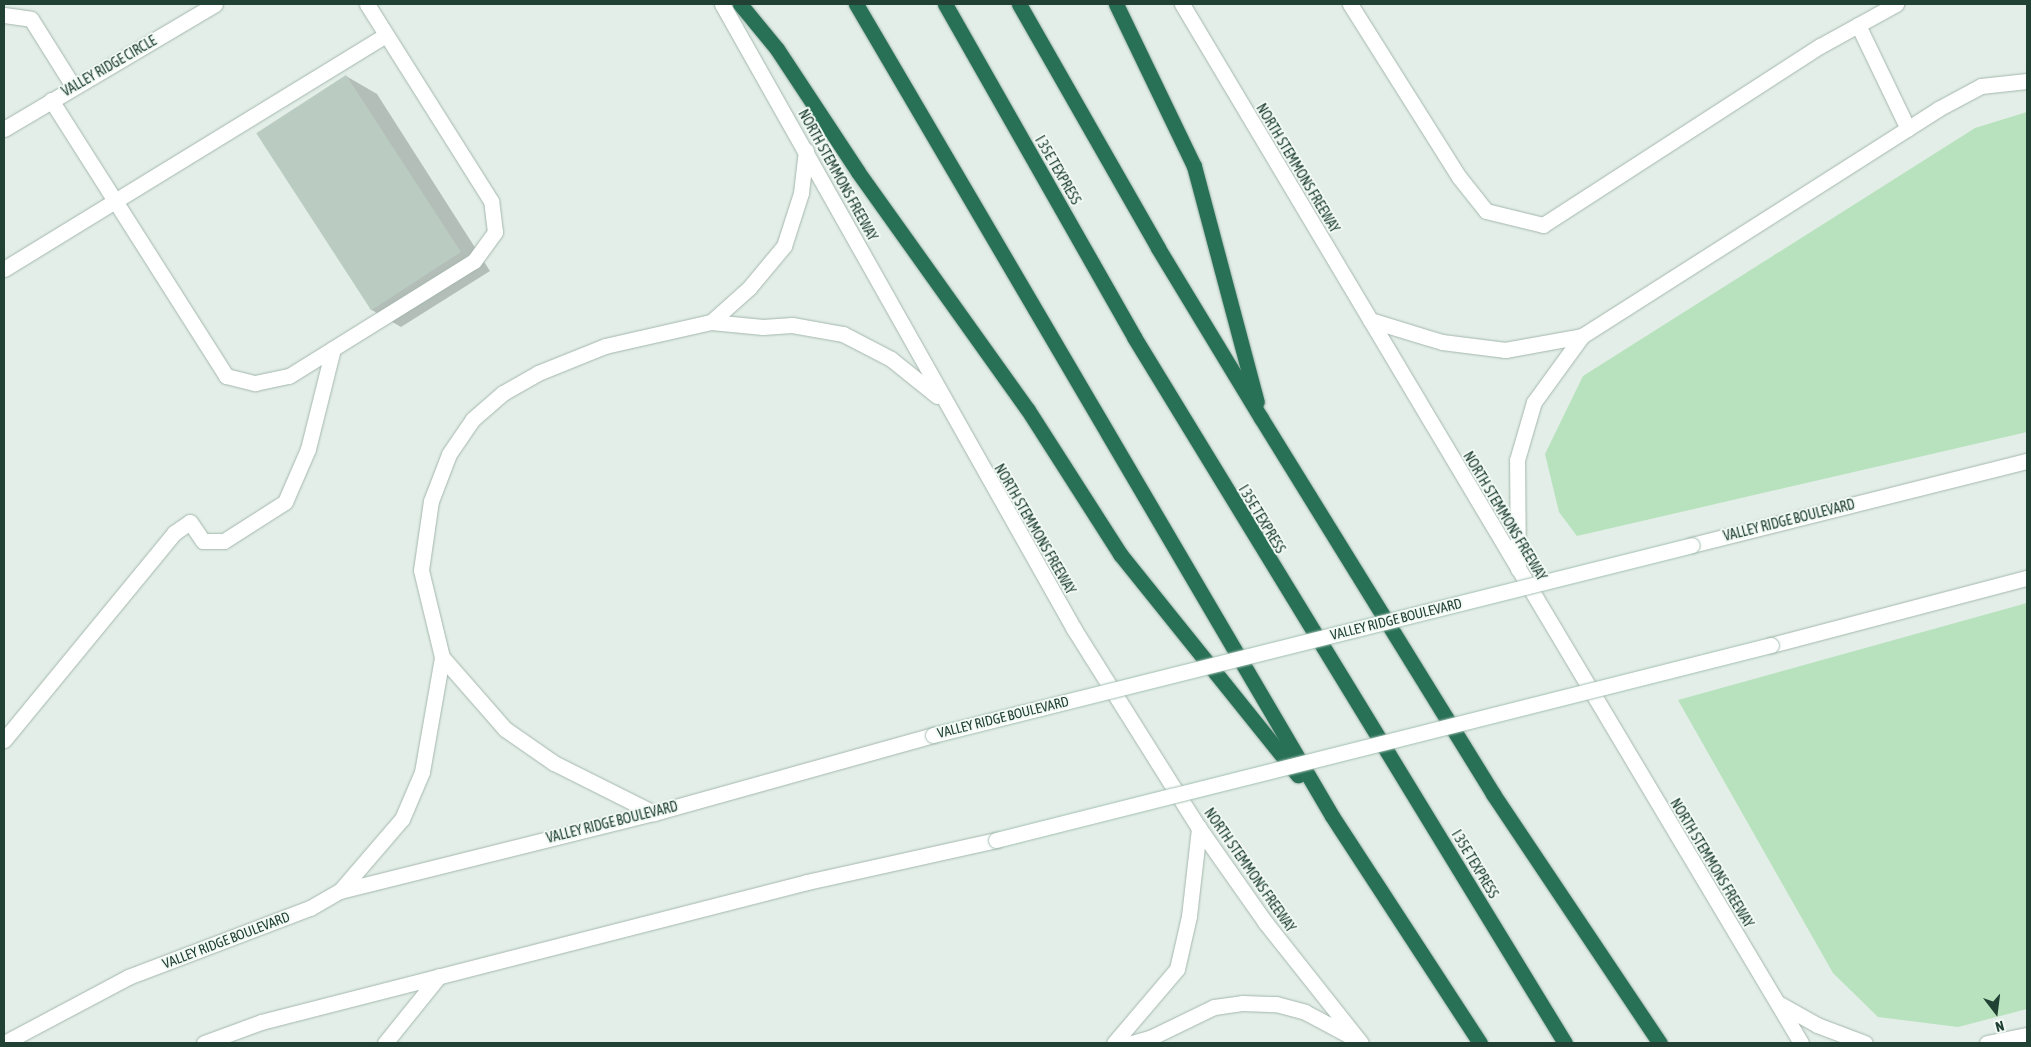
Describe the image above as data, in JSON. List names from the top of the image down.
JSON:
{
  "streets": {
    "highway": ["I 35E TEXPRESS"],
    "main road": ["VALLEY RIDGE CIRCLE", "NORTH STEMMONS FREEWAY", "VALLEY RIDGE BOULEVARD"]
  },
  "north": "bottom"
}
